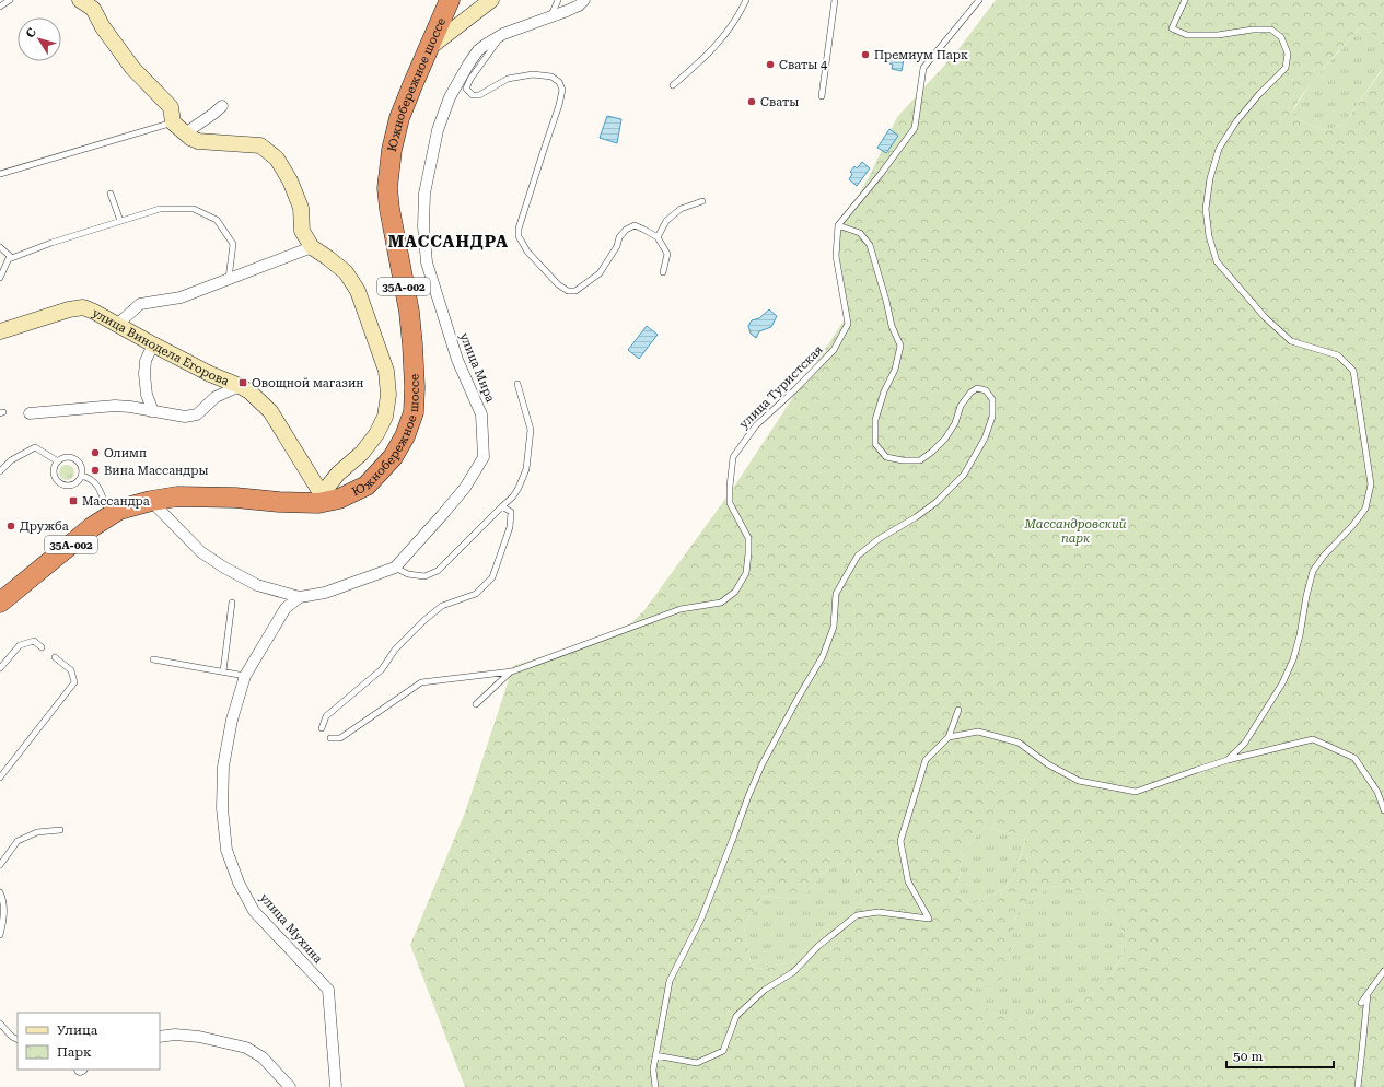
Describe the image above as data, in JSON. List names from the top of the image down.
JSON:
{
  "streets": {
    "highway": ["Южнобережное шоссе", "35А-002"],
    "main road": ["улица Винодела Егорова"],
    "street": ["улица Мира", "улица Мухина"],
    "lane": ["улица Туристская"]
  },
  "crossings": [
    ["Южнобережное шоссе", "улица Винодела Егорова"],
    ["Южнобережное шоссе", "улица Мира"],
    ["улица Мира", "улица Мухина"]
  ],
  "districts": ["МАССАНДРА"],
  "parks": ["Массандровский парк"],
  "places": {
    "other": [
      "Премиум Парк",
      "Сваты 4",
      "Сваты",
      "Олимп",
      "Вина Массандры",
      "Дружба"
    ],
    "transit": ["Овощной магазин", "Массандра"]
  },
  "legend": ["Улица", "Парк"],
  "scale_bar": "50 m",
  "north": "top left"
}
